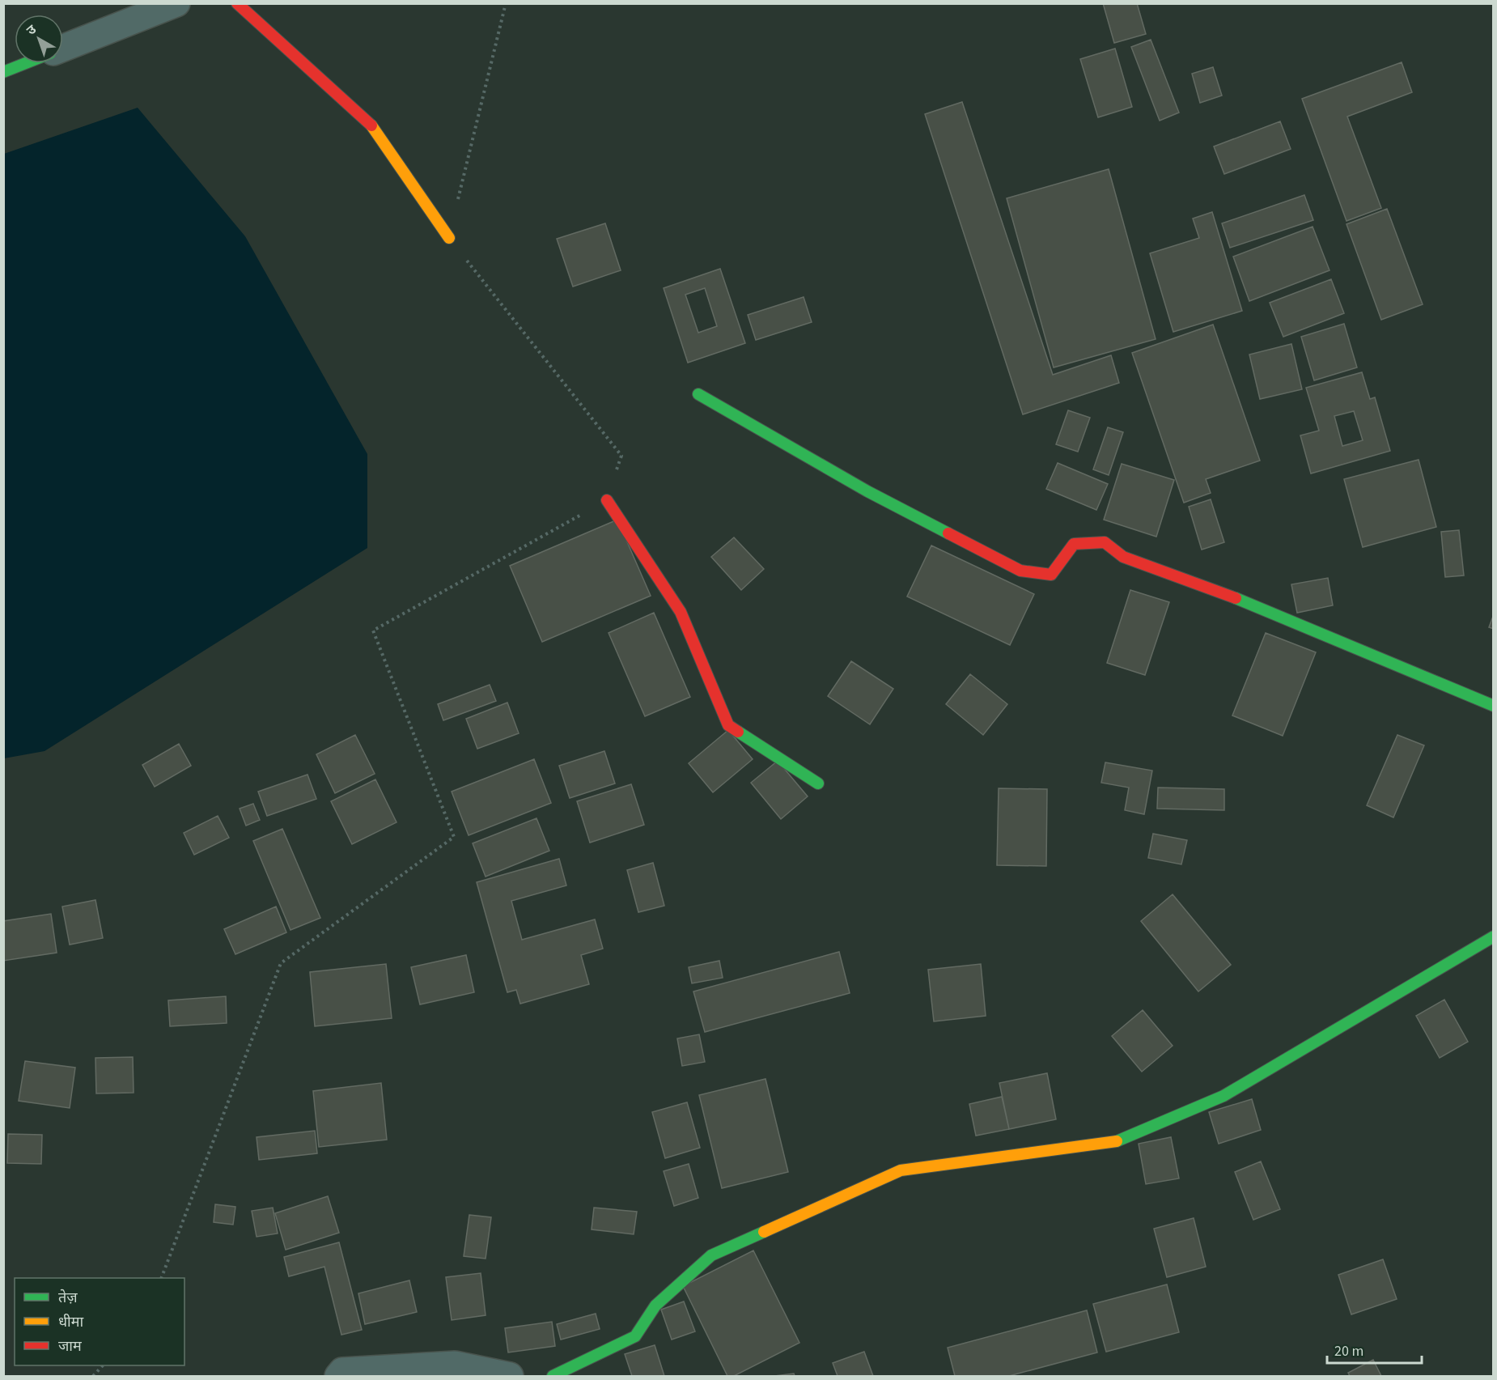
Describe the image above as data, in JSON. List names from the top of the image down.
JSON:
{
  "legend": ["तेज़", "धीमा", "जाम"],
  "scale_bar": "20 m",
  "north": "top left"
}
